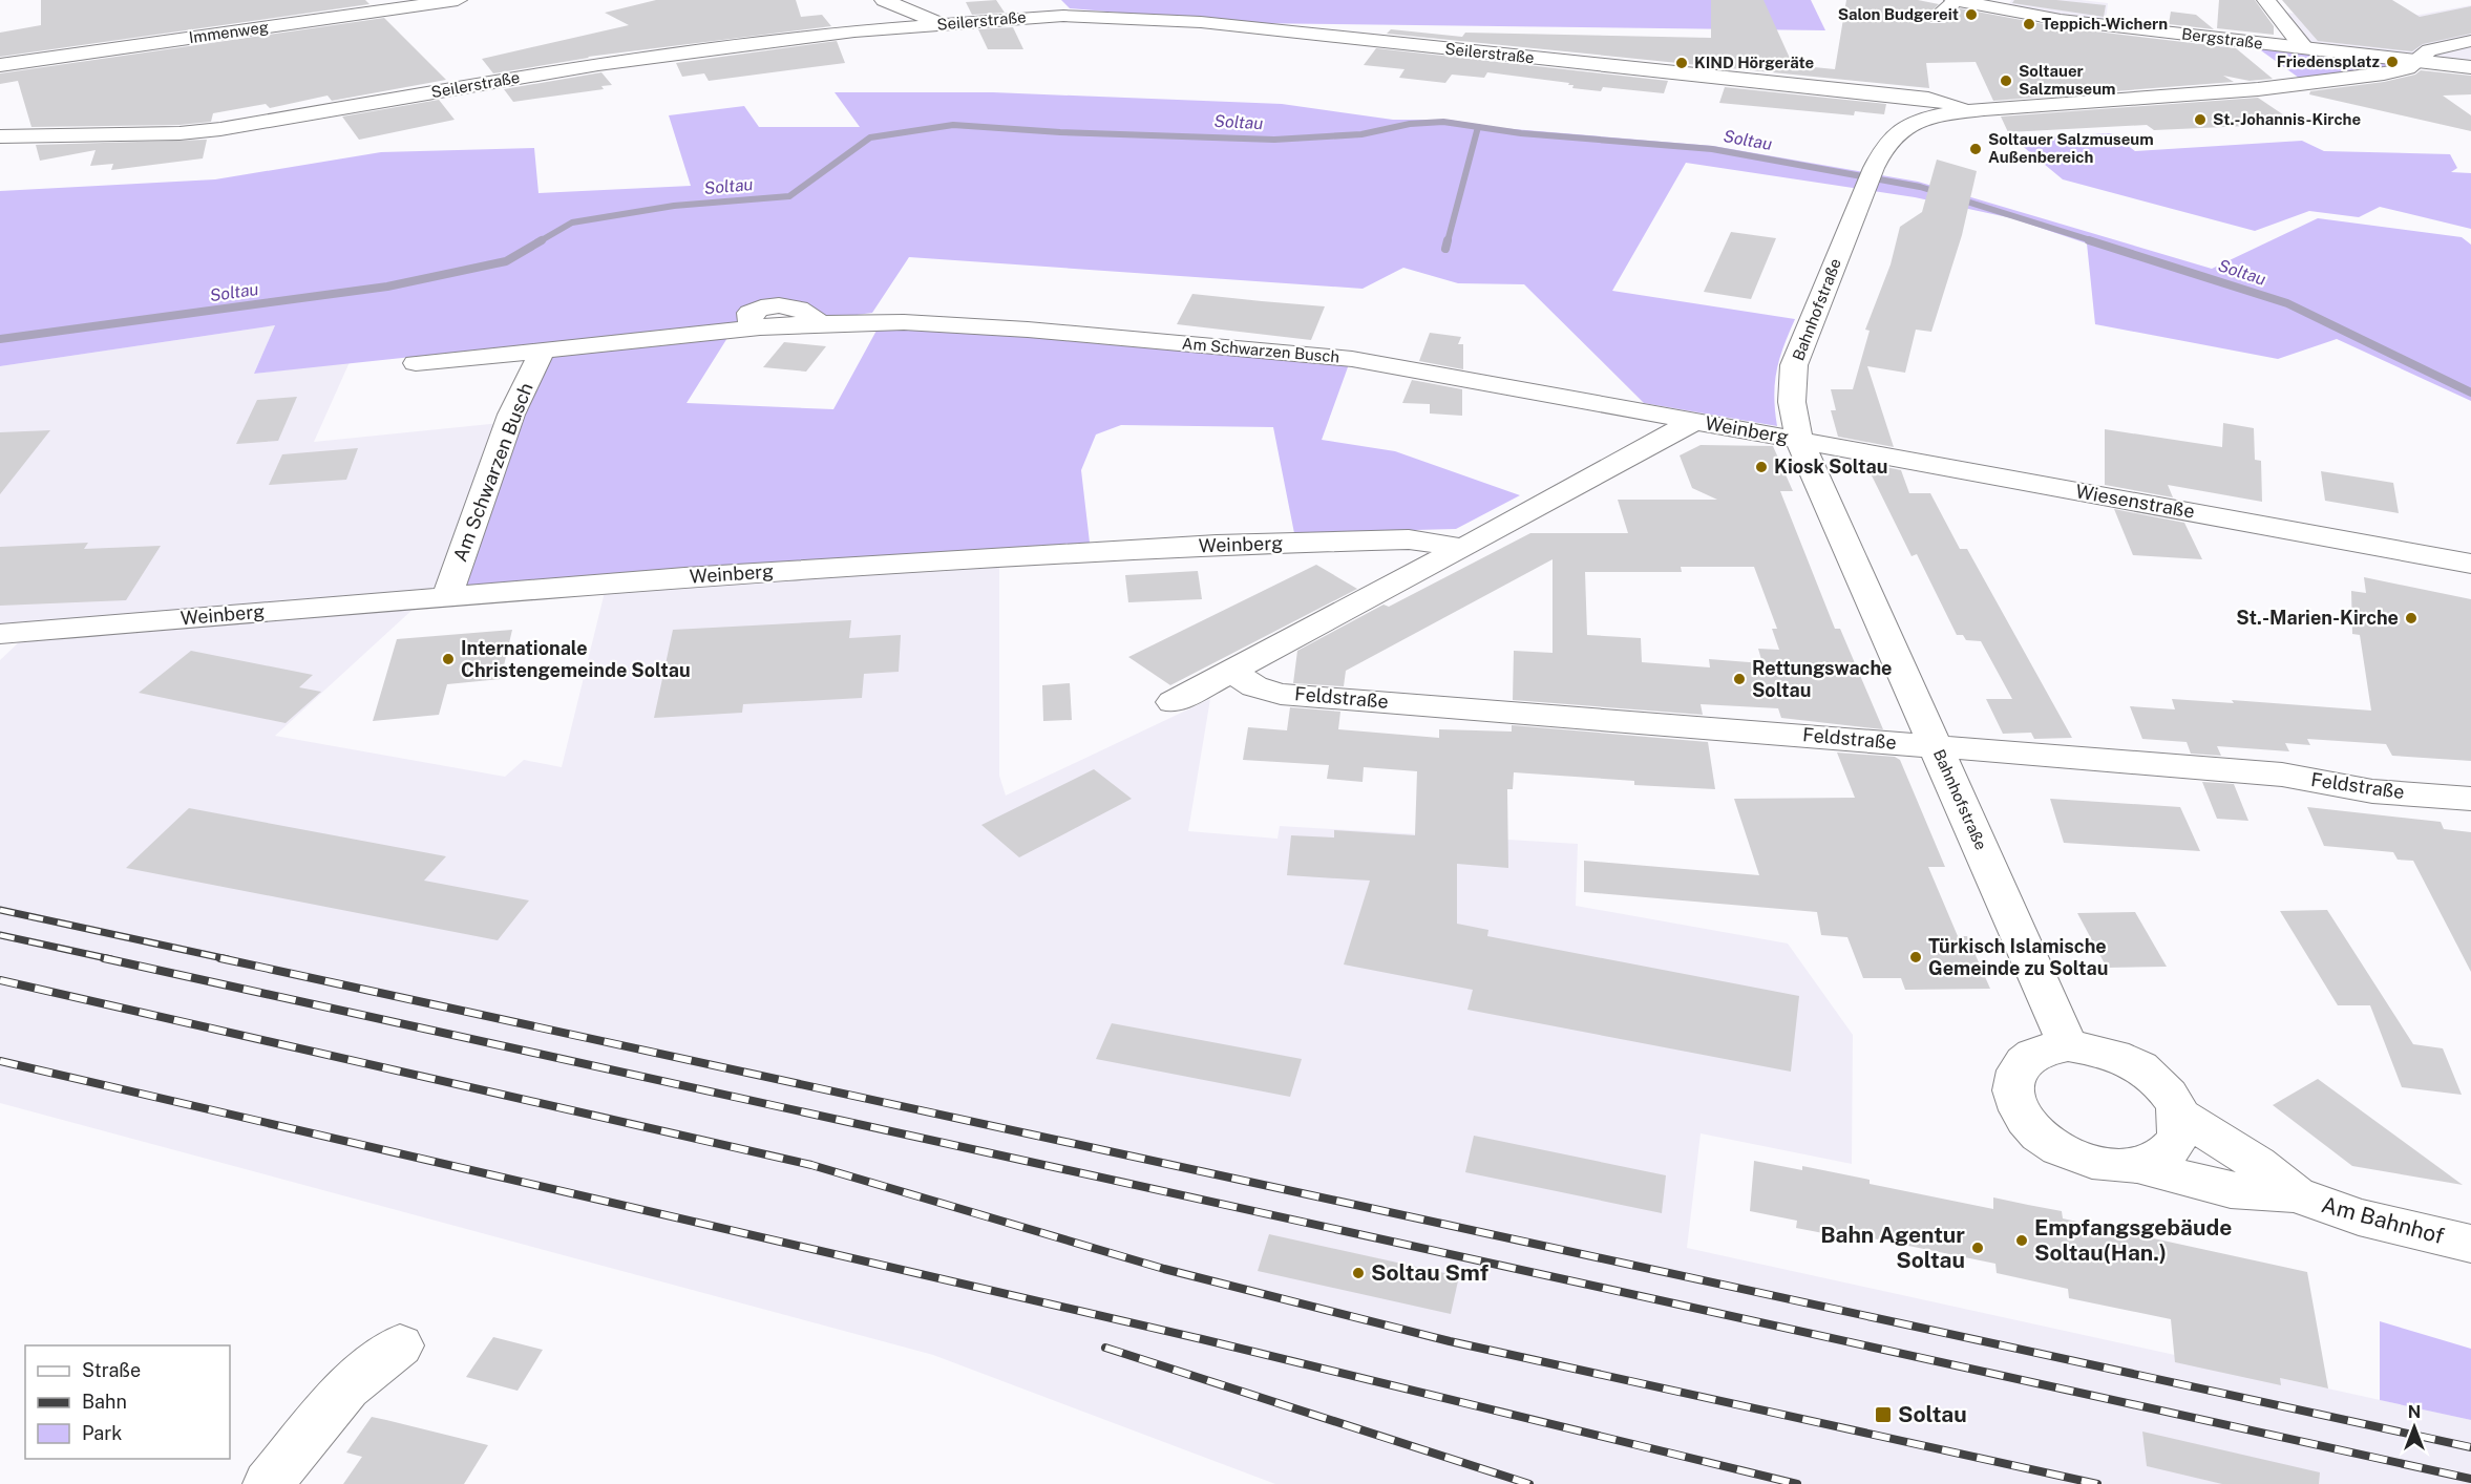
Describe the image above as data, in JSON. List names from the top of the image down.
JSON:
{
  "streets": {
    "street": [
      "Seilerstraße",
      "Immenweg",
      "Bergstraße",
      "Bahnhofstraße",
      "Am Schwarzen Busch",
      "Weinberg",
      "Wiesenstraße",
      "Feldstraße",
      "Am Bahnhof"
    ]
  },
  "crossings": [
    ["Seilerstraße", "Bahnhofstraße"],
    ["Bergstraße", "Bahnhofstraße"],
    ["Bahnhofstraße", "Weinberg"],
    ["Bahnhofstraße", "Wiesenstraße"],
    ["Bahnhofstraße", "Feldstraße"],
    ["Bahnhofstraße", "Am Bahnhof"],
    ["Am Schwarzen Busch", "Weinberg"],
    ["Weinberg", "Wiesenstraße"],
    ["Weinberg", "Feldstraße"]
  ],
  "water": ["Soltau"],
  "places": {
    "other": [
      "Salon Budgereit",
      "Teppich-Wichern",
      "Friedensplatz",
      "KIND Hörgeräte",
      "Soltauer Salzmuseum",
      "St.-Johannis-Kirche",
      "Soltauer Salzmuseum Außenbereich",
      "Kiosk Soltau",
      "St.-Marien-Kirche",
      "Internationale Christengemeinde Soltau",
      "Rettungswache Soltau",
      "Türkisch Islamische Gemeinde zu Soltau",
      "Empfangsgebäude Soltau(Han.)",
      "Bahn Agentur Soltau",
      "Soltau Smf"
    ],
    "transit": ["Soltau"]
  },
  "legend": ["Straße", "Bahn", "Park"],
  "north": "top"
}
